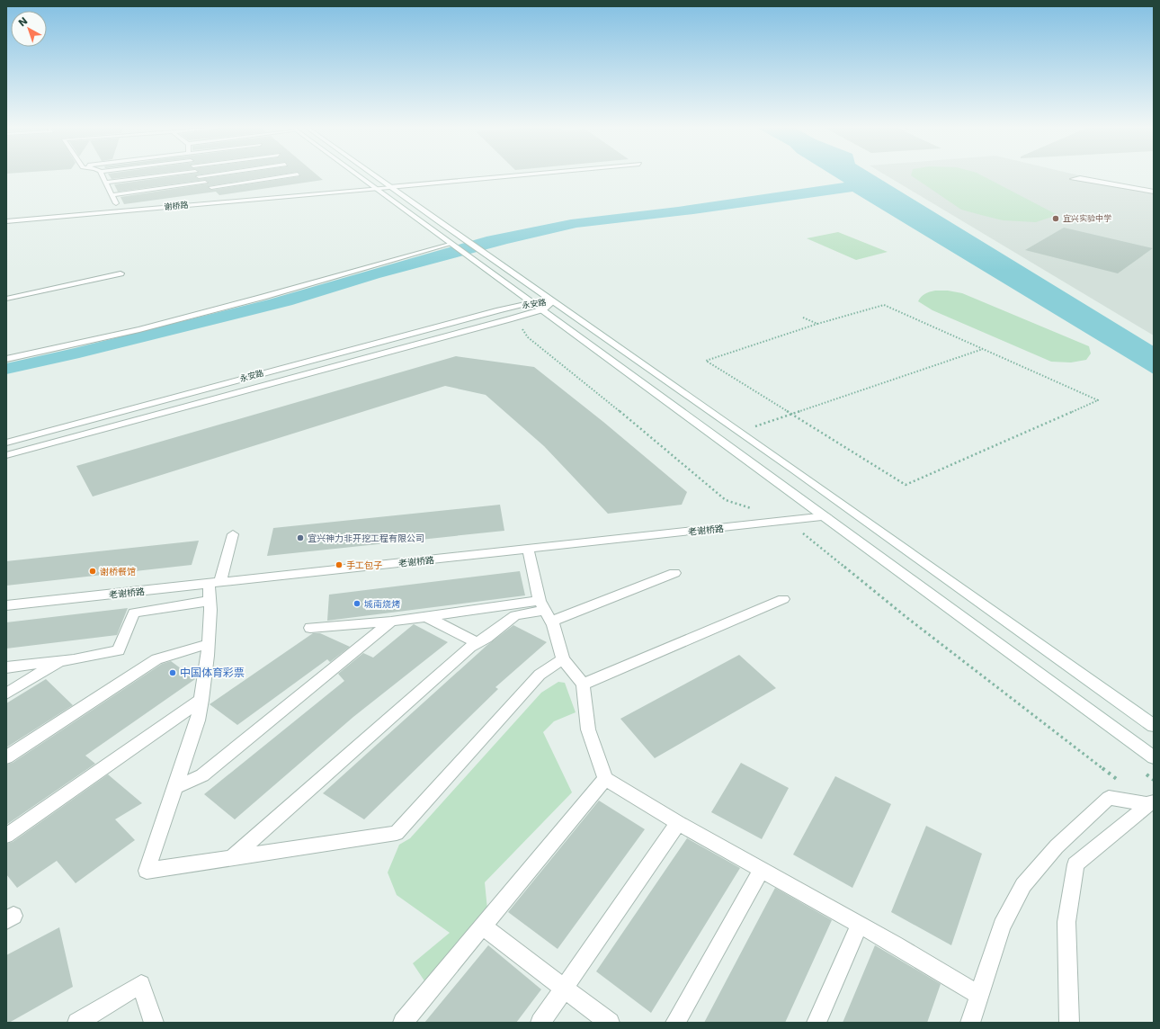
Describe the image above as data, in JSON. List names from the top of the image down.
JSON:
{
  "streets": {
    "street": ["谢桥路", "永安路", "老谢桥路"]
  },
  "places": [
    "宜兴实验中学",
    "宜兴神力非开挖工程有限公司",
    "手工包子",
    "谢桥餐馆",
    "城南烧烤",
    "中国体育彩票"
  ],
  "north": "top left"
}
